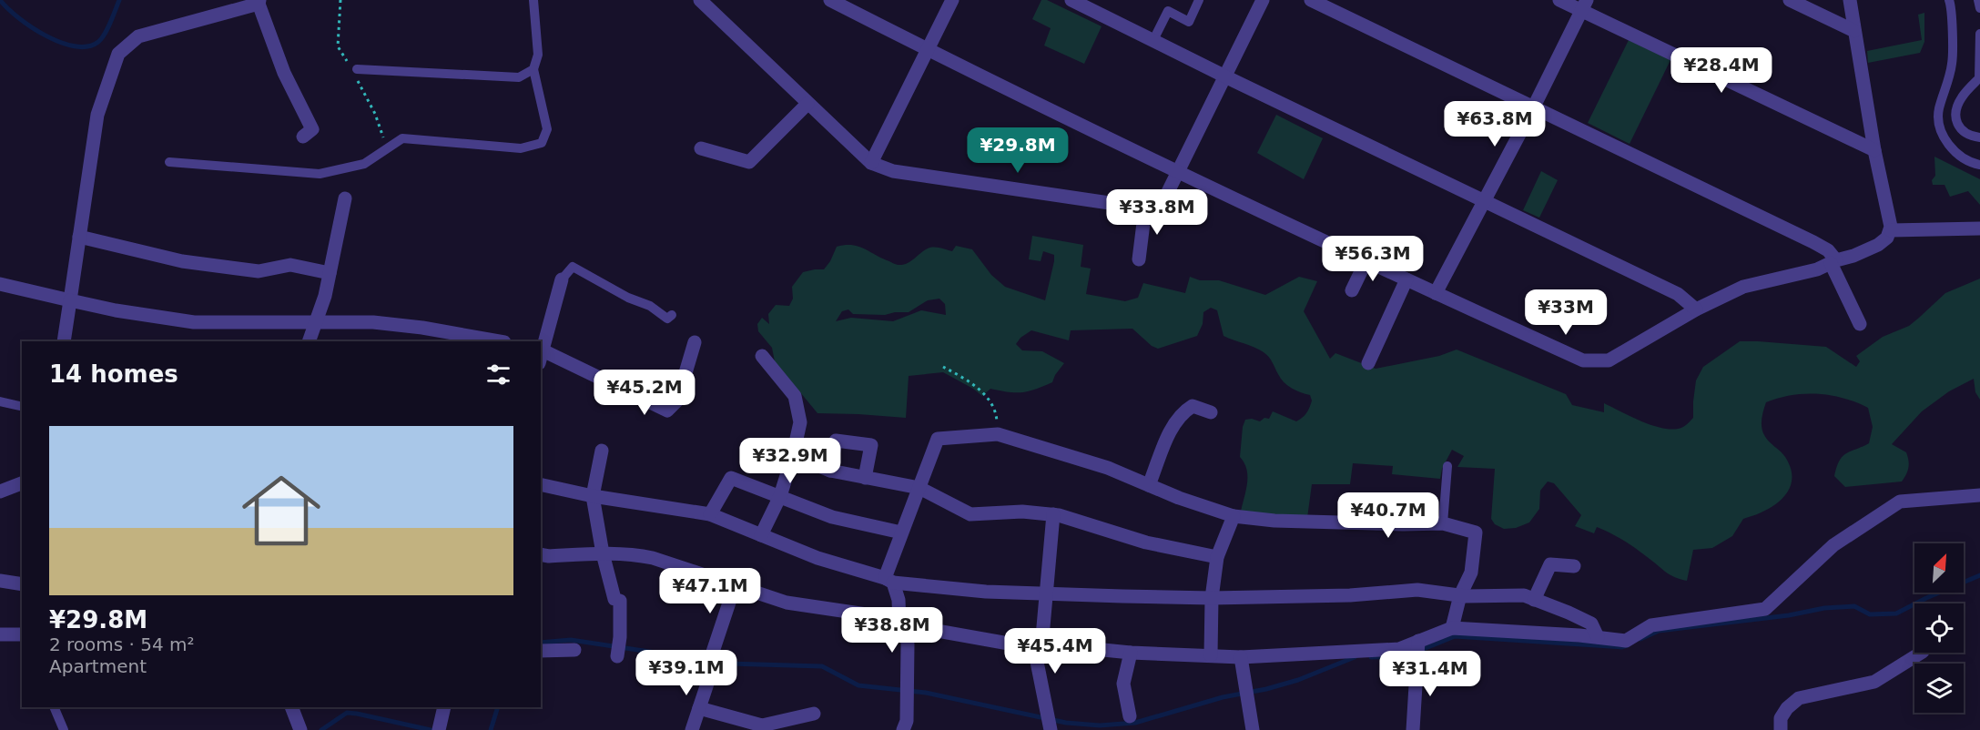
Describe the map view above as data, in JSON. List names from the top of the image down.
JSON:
{
  "north": "top right",
  "page": {
    "price": [
      "¥28.4M",
      "¥63.8M",
      "¥29.8M",
      "¥33.8M",
      "¥56.3M",
      "¥33M",
      "¥45.2M",
      "¥32.9M",
      "¥40.7M",
      "¥47.1M",
      "¥38.8M",
      "¥45.4M",
      "¥39.1M",
      "¥31.4M"
    ],
    "heading": "14 homes",
    "list": [
      {
        "name": "¥29.8M",
        "note": "2 rooms · 54 m² · Apartment"
      }
    ]
  }
}
